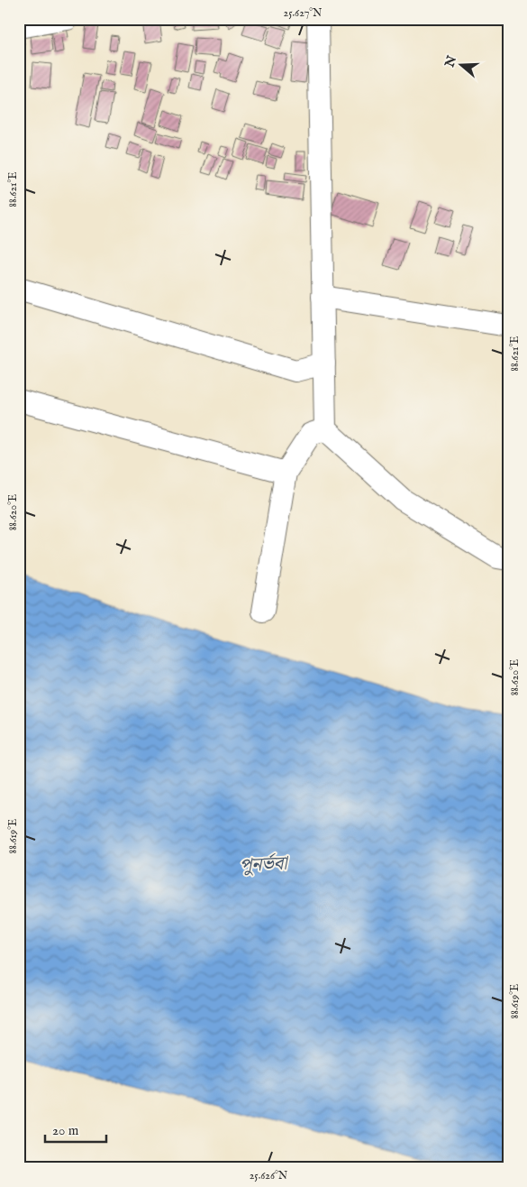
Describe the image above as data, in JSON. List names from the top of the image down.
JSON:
{
  "water": ["পুনর্ভবা"],
  "scale_bar": "20 m",
  "north": "left",
  "coordinates": [
    "25.627°N",
    "88.621°E",
    "88.620°E",
    "88.619°E",
    "25.626°N"
  ]
}
